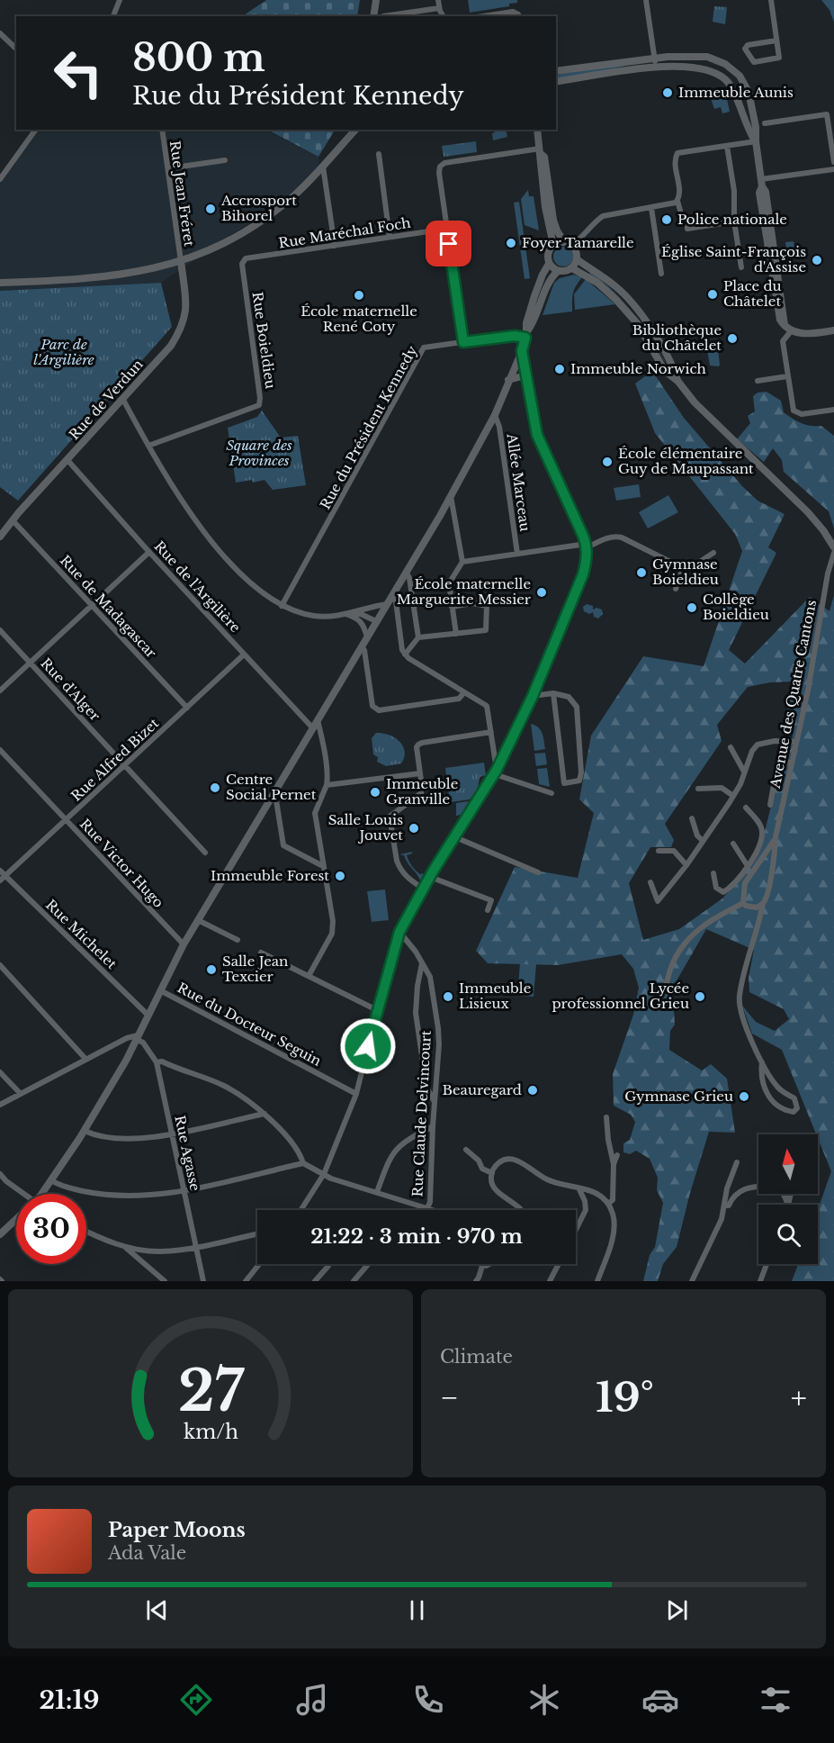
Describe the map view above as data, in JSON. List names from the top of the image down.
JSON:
{
  "streets": {
    "street": [
      "Rue Jean Fréret",
      "Rue Maréchal Foch",
      "Rue Boieldieu",
      "Rue de Verdun",
      "Rue du Président Kennedy",
      "Allée Marceau",
      "Rue de l'Argilière",
      "Rue de Madagascar",
      "Rue d'Alger",
      "Avenue des Quatre Cantons",
      "Rue Alfred Bizet",
      "Rue Victor Hugo",
      "Rue Michelet",
      "Rue du Docteur Seguin",
      "Rue Claude Delvincourt",
      "Rue Agasse"
    ]
  },
  "crossings": [
    ["Rue Jean Fréret", "Rue de Verdun"],
    ["Rue Maréchal Foch", "Rue Boieldieu"],
    ["Rue de Verdun", "Rue de l'Argilière"],
    ["Rue de Verdun", "Rue de Madagascar"],
    ["Rue de l'Argilière", "Rue Alfred Bizet"],
    ["Rue de Madagascar", "Rue Alfred Bizet"],
    ["Rue d'Alger", "Rue Alfred Bizet"],
    ["Rue Alfred Bizet", "Rue Victor Hugo"],
    ["Rue Alfred Bizet", "Rue Michelet"]
  ],
  "parks": ["Parc de l'Argilière", "Square des Provinces"],
  "places": [
    "Immeuble Aunis",
    "Accrosport Bihorel",
    "Police nationale",
    "Foyer Tamarelle",
    "Église Saint-François d'Assise",
    "Place du Châtelet",
    "École maternelle René Coty",
    "Bibliothèque du Châtelet",
    "Immeuble Norwich",
    "École élémentaire Guy de Maupassant",
    "Gymnase Boieldieu",
    "École maternelle Marguerite Messier",
    "Collège Boieldieu",
    "Centre Social Pernet",
    "Immeuble Granville",
    "Salle Louis Jouvet",
    "Immeuble Forest",
    "Salle Jean Texcier",
    "Immeuble Lisieux",
    "Lycée professionnel Grieu",
    "Beauregard",
    "Gymnase Grieu"
  ],
  "north": "top",
  "page": {
    "turn": ["800 m", "Rue du Président Kennedy"],
    "limit": "30",
    "trip": "21:22 · 3 min · 970 m",
    "tile": "Climate",
    "heat": ["−", "19°", "+"],
    "song": ["Paper Moons", "Ada Vale"],
    "tabs": "21:19",
    "gauge": ["27", "km/h"]
  }
}
